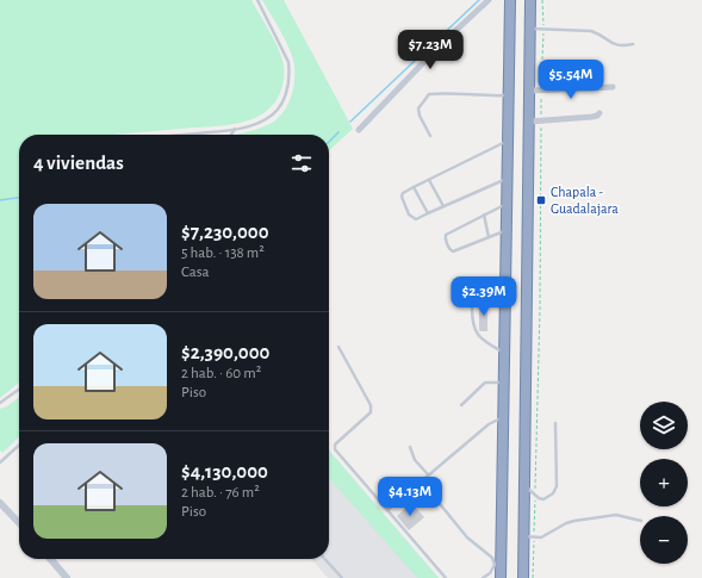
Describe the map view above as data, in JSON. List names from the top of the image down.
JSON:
{
  "places": {
    "transit": ["Chapala - Guadalajara"]
  },
  "page": {
    "price": [
      "$7.23M",
      "$5.54M",
      "$2.39M",
      "$4.13M"
    ],
    "heading": "4 viviendas",
    "list": [
      {
        "name": "$7,230,000",
        "note": "5 hab. · 138 m² · Casa"
      },
      {
        "name": "$2,390,000",
        "note": "2 hab. · 60 m² · Piso"
      },
      {
        "name": "$4,130,000",
        "note": "2 hab. · 76 m² · Piso"
      }
    ],
    "map_buttons": ["+", "−"]
  }
}
